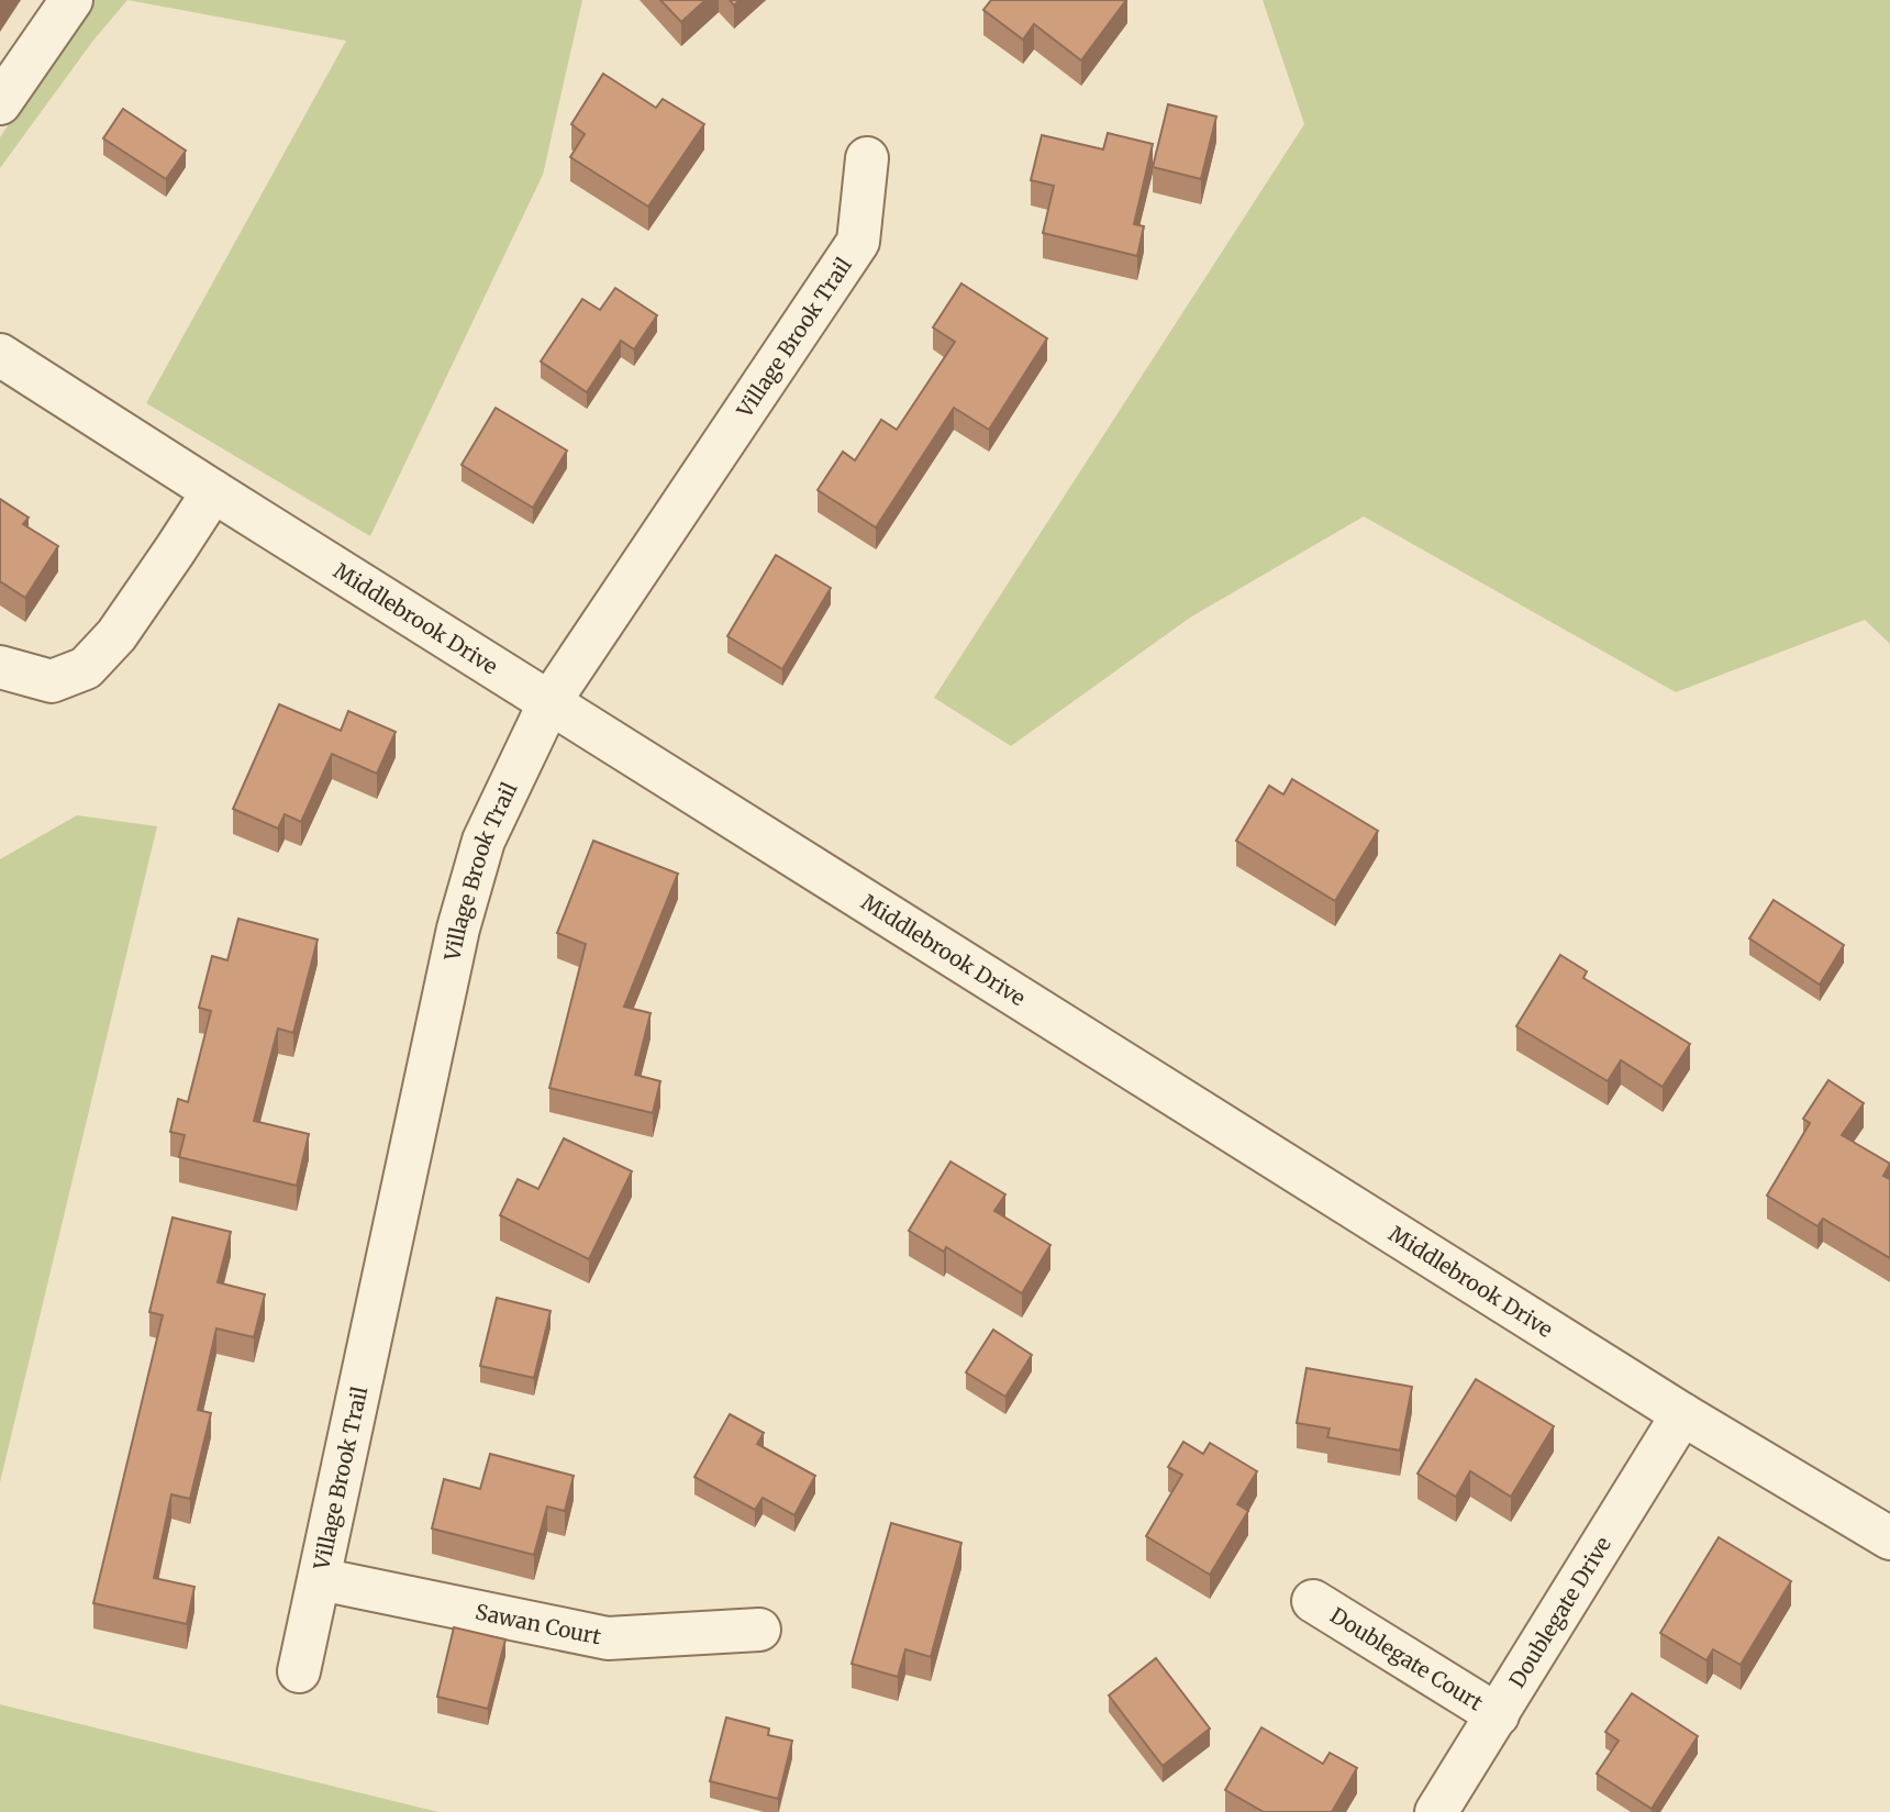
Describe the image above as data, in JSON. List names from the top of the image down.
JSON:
{
  "streets": {
    "street": [
      "Village Brook Trail",
      "Middlebrook Drive",
      "Doublegate Drive",
      "Sawan Court",
      "Doublegate Court"
    ]
  },
  "crossings": [
    ["Village Brook Trail", "Middlebrook Drive"],
    ["Village Brook Trail", "Sawan Court"],
    ["Middlebrook Drive", "Doublegate Drive"],
    ["Doublegate Drive", "Doublegate Court"]
  ]
}
